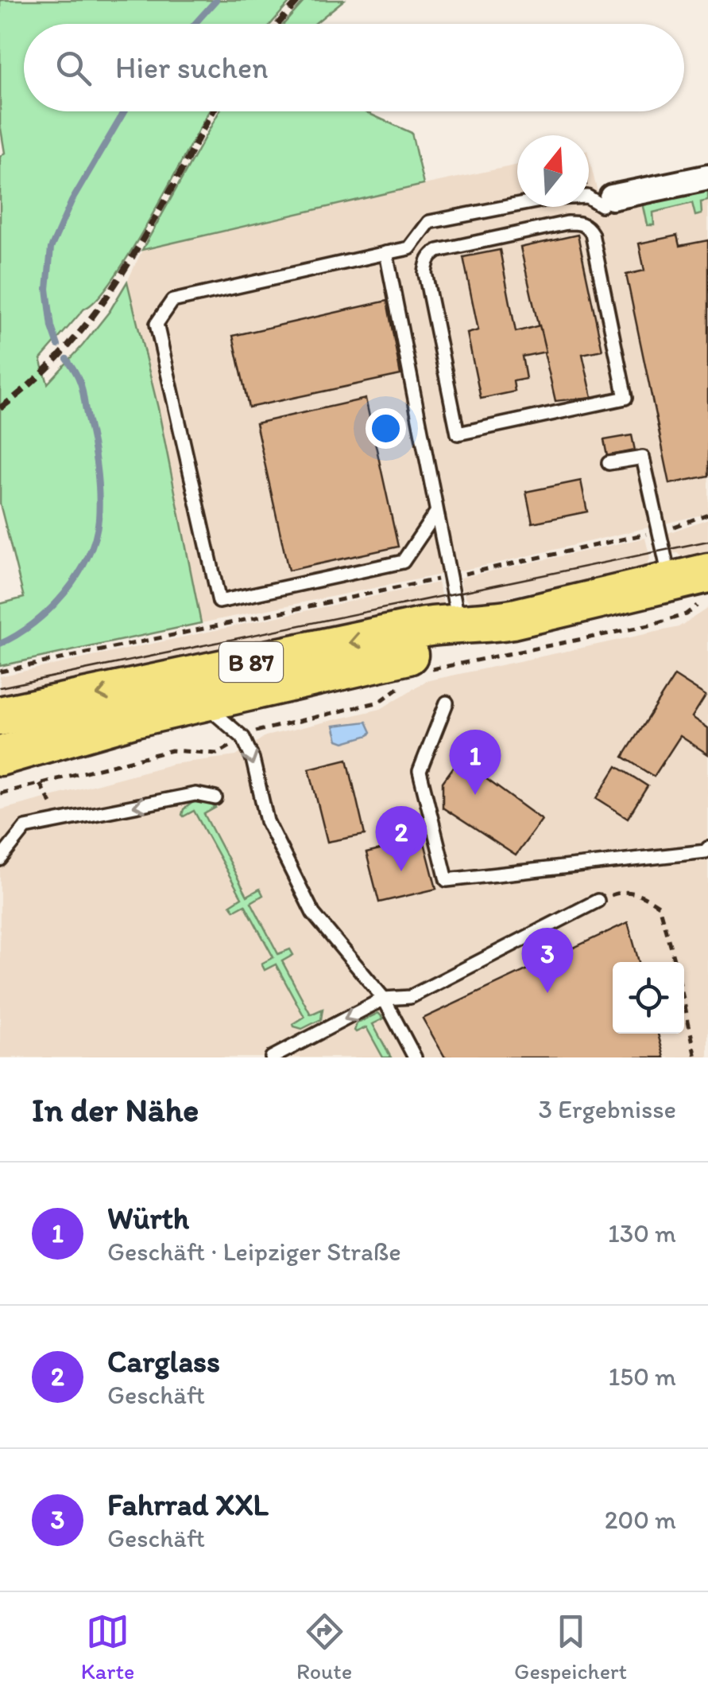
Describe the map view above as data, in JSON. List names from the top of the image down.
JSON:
{
  "streets": {
    "main road": ["B 87"]
  },
  "north": "top",
  "page": {
    "search": "Hier suchen",
    "pins": ["1", "2", "3"],
    "heading": ["In der Nähe", "3 Ergebnisse"],
    "list": [
      {
        "mark": "1",
        "name": "Würth",
        "note": "Geschäft · Leipziger Straße",
        "value": "130 m"
      },
      {
        "mark": "2",
        "name": "Carglass",
        "note": "Geschäft",
        "value": "150 m"
      },
      {
        "mark": "3",
        "name": "Fahrrad XXL",
        "note": "Geschäft",
        "value": "200 m"
      }
    ],
    "nav": ["Karte", "Route", "Gespeichert"]
  }
}
